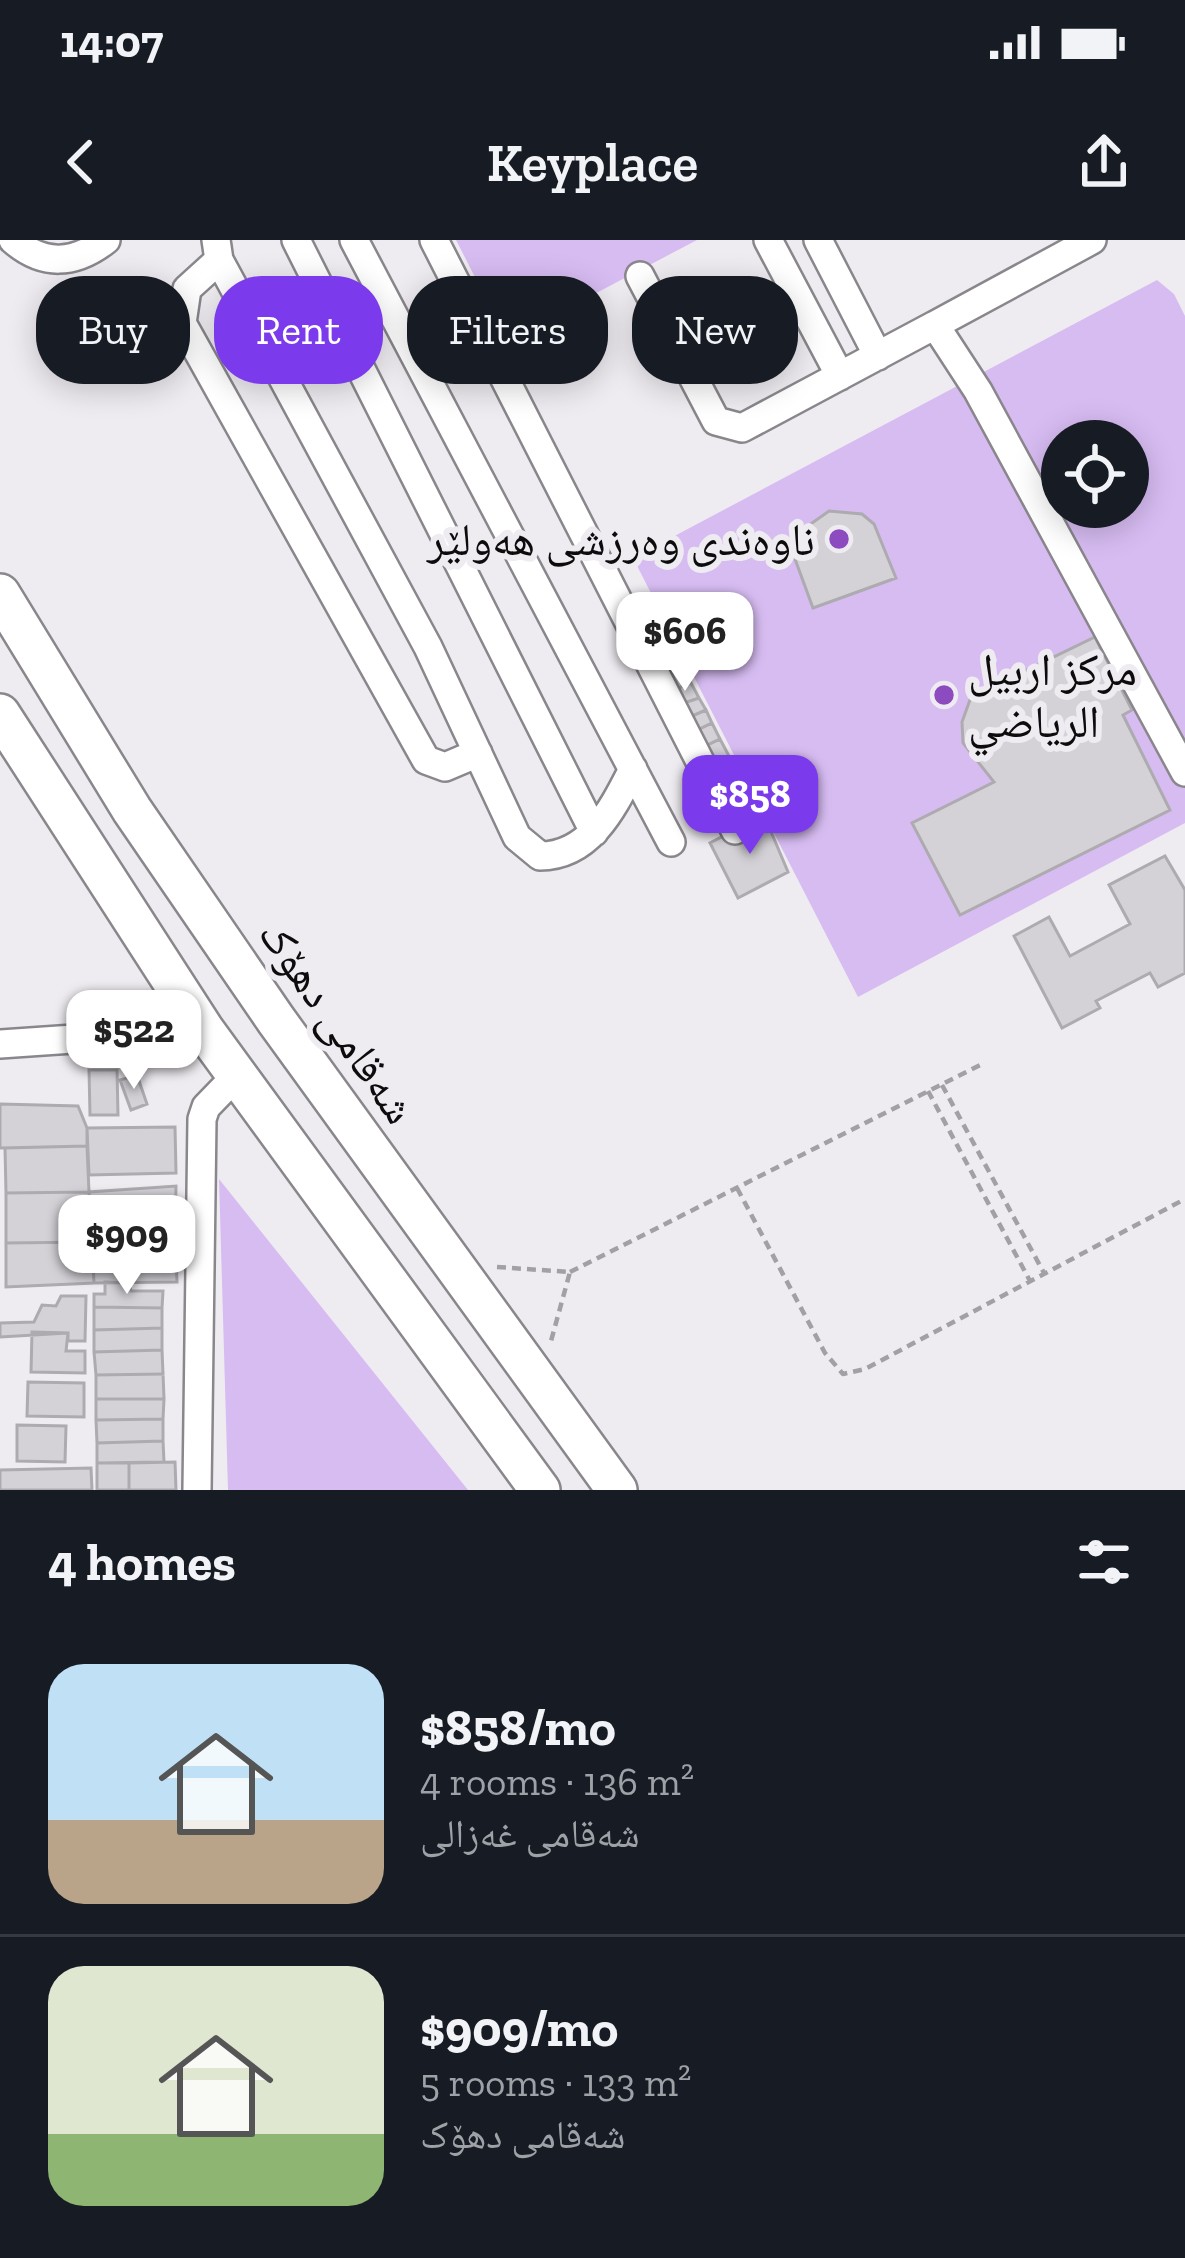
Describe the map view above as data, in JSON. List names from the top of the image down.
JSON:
{
  "streets": {
    "highway": ["شەقامی دهۆک"]
  },
  "places": ["ناوەندی وەرزشی هەولێر", "مركز اربيل الرياضي"],
  "page": {
    "status": "14:07",
    "header": "Keyplace",
    "chip": [
      "Buy",
      "Rent",
      "Filters",
      "New"
    ],
    "price": [
      "$606",
      "$858",
      "$522",
      "$909"
    ],
    "heading": "4 homes",
    "list": [
      {
        "name": "$858/mo",
        "note": "4 rooms · 136 m² · شەقامی غەزالی"
      },
      {
        "name": "$909/mo",
        "note": "5 rooms · 133 m² · شەقامی دهۆک"
      }
    ]
  }
}
